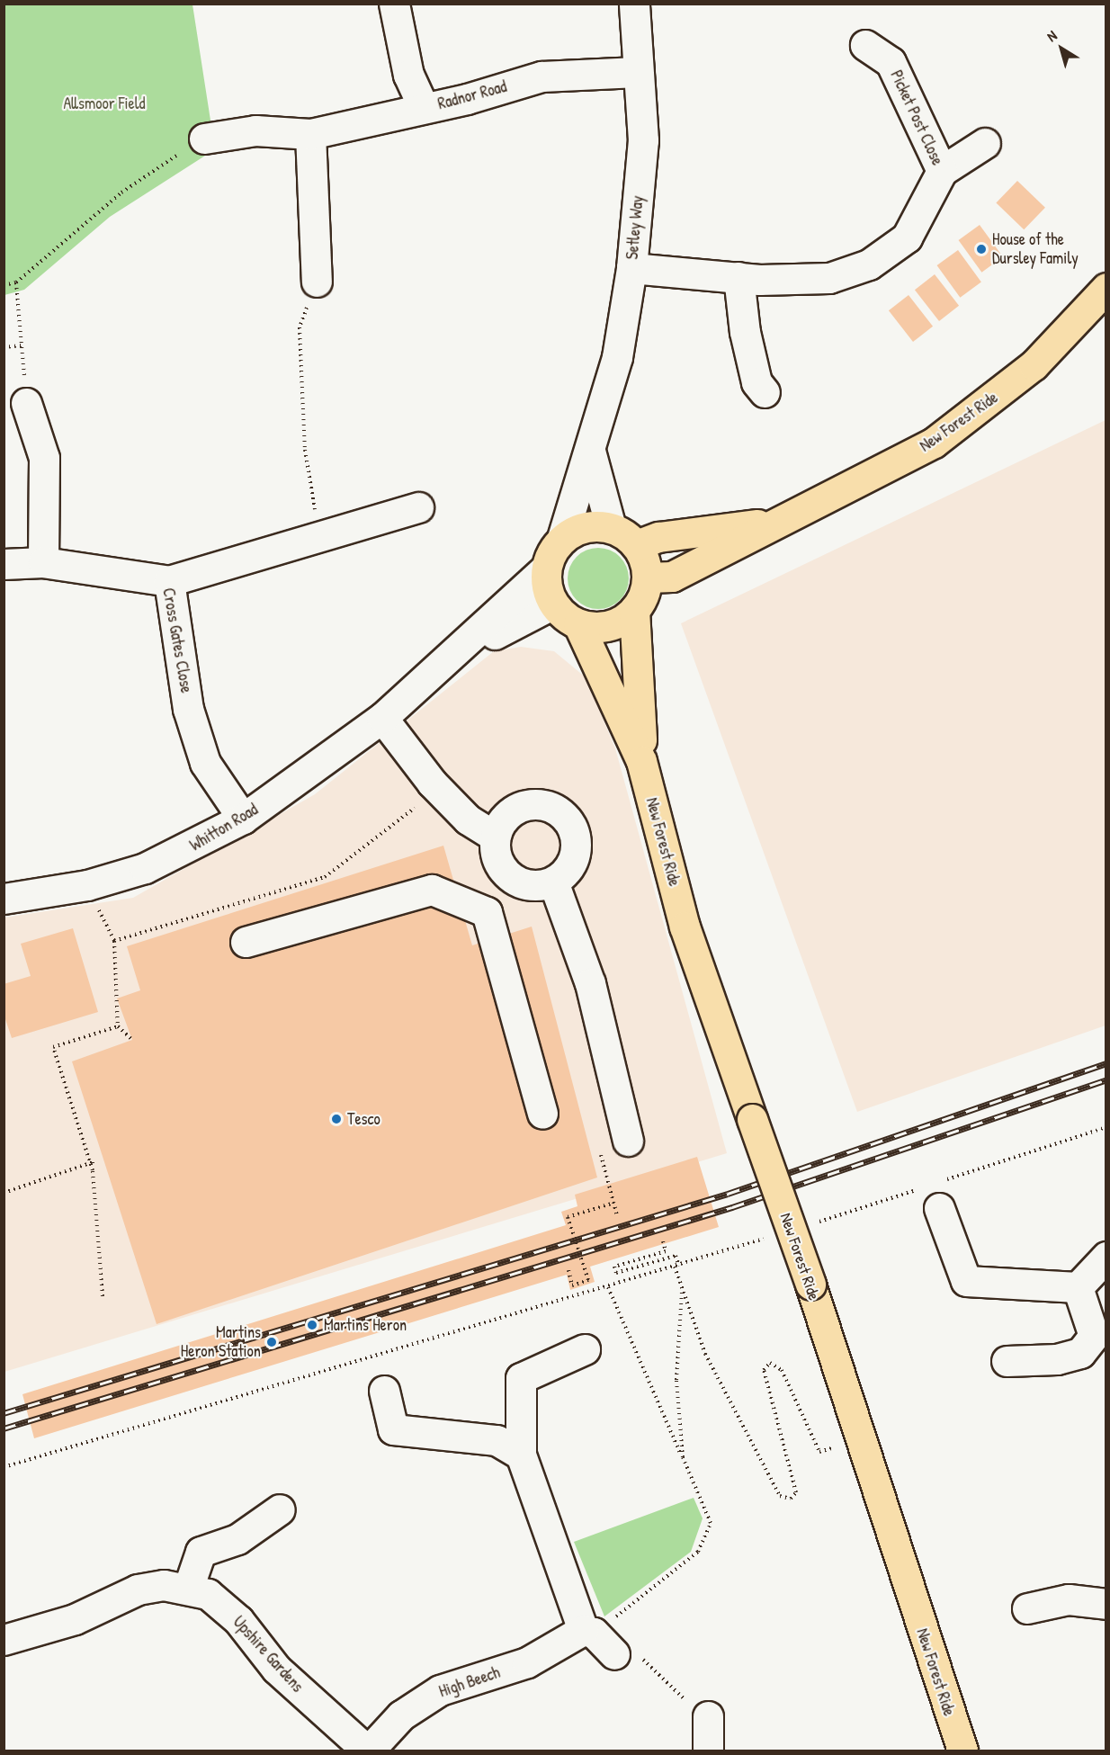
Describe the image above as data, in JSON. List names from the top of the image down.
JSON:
{
  "streets": {
    "main road": ["New Forest Ride"],
    "street": [
      "Radnor Road",
      "Picket Post Close",
      "Setley Way",
      "Cross Gates Close",
      "Whitton Road",
      "Upshire Gardens",
      "High Beech"
    ]
  },
  "crossings": [
    ["Radnor Road", "Setley Way"],
    ["Picket Post Close", "Setley Way"],
    ["Setley Way", "New Forest Ride"],
    ["Setley Way", "Whitton Road"],
    ["New Forest Ride", "Whitton Road"],
    ["Cross Gates Close", "Whitton Road"],
    ["Upshire Gardens", "High Beech"]
  ],
  "parks": ["Allsmoor Field"],
  "places": [
    "House of the Dursley Family",
    "Tesco",
    "Martins Heron",
    "Martins Heron Station"
  ],
  "north": "top left"
}
